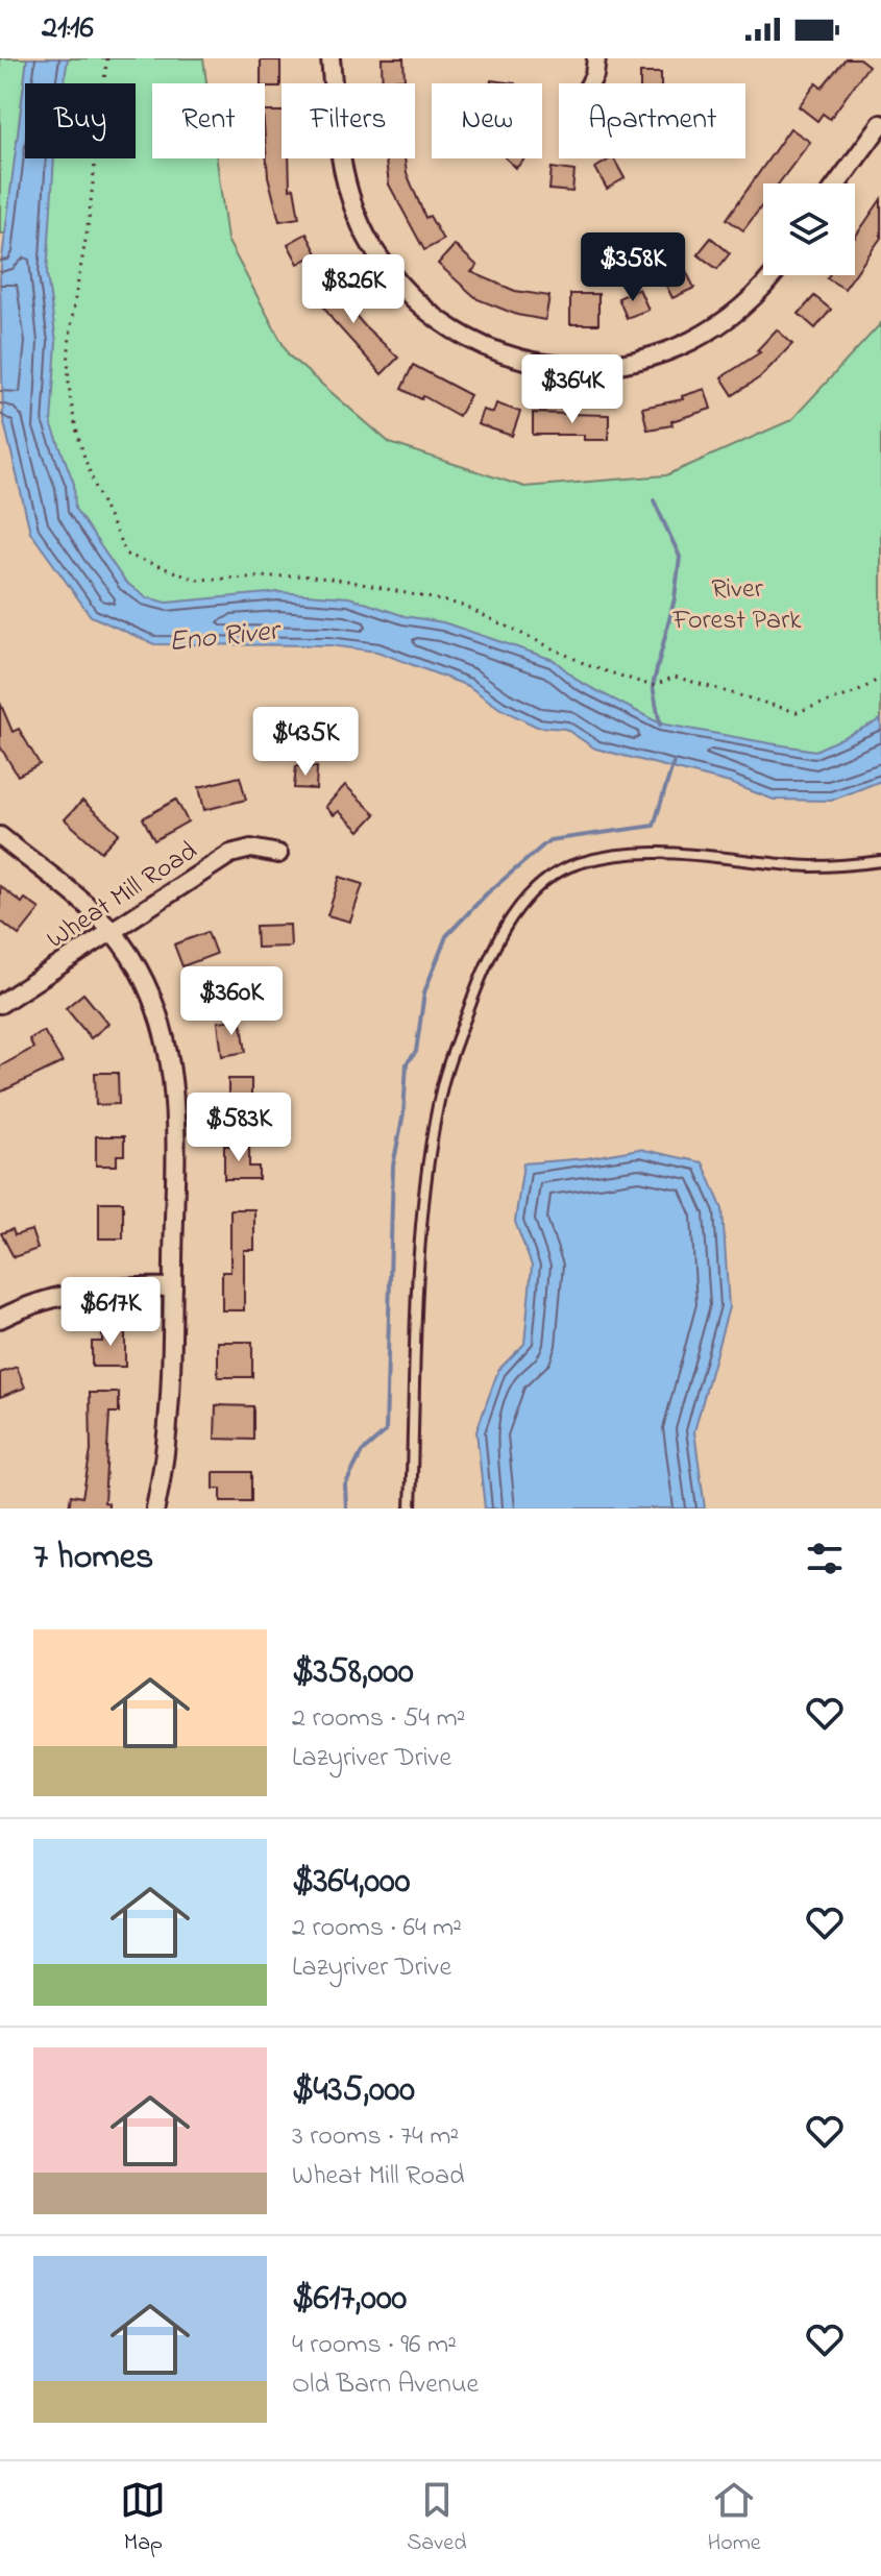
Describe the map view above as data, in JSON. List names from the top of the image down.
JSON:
{
  "streets": {
    "street": ["Wheat Mill Road"]
  },
  "water": ["Eno River"],
  "parks": ["River Forest Park"],
  "page": {
    "status": "21:16",
    "chip": [
      "Buy",
      "Rent",
      "Filters",
      "New",
      "Apartment"
    ],
    "price": [
      "$358K",
      "$826K",
      "$364K",
      "$435K",
      "$360K",
      "$583K",
      "$617K"
    ],
    "heading": "7 homes",
    "list": [
      {
        "name": "$358,000",
        "note": "2 rooms · 54 m² · Lazyriver Drive"
      },
      {
        "name": "$364,000",
        "note": "2 rooms · 64 m² · Lazyriver Drive"
      },
      {
        "name": "$435,000",
        "note": "3 rooms · 74 m² · Wheat Mill Road"
      },
      {
        "name": "$617,000",
        "note": "4 rooms · 96 m² · Old Barn Avenue"
      }
    ],
    "tabs": ["Map", "Saved", "Home"]
  }
}
